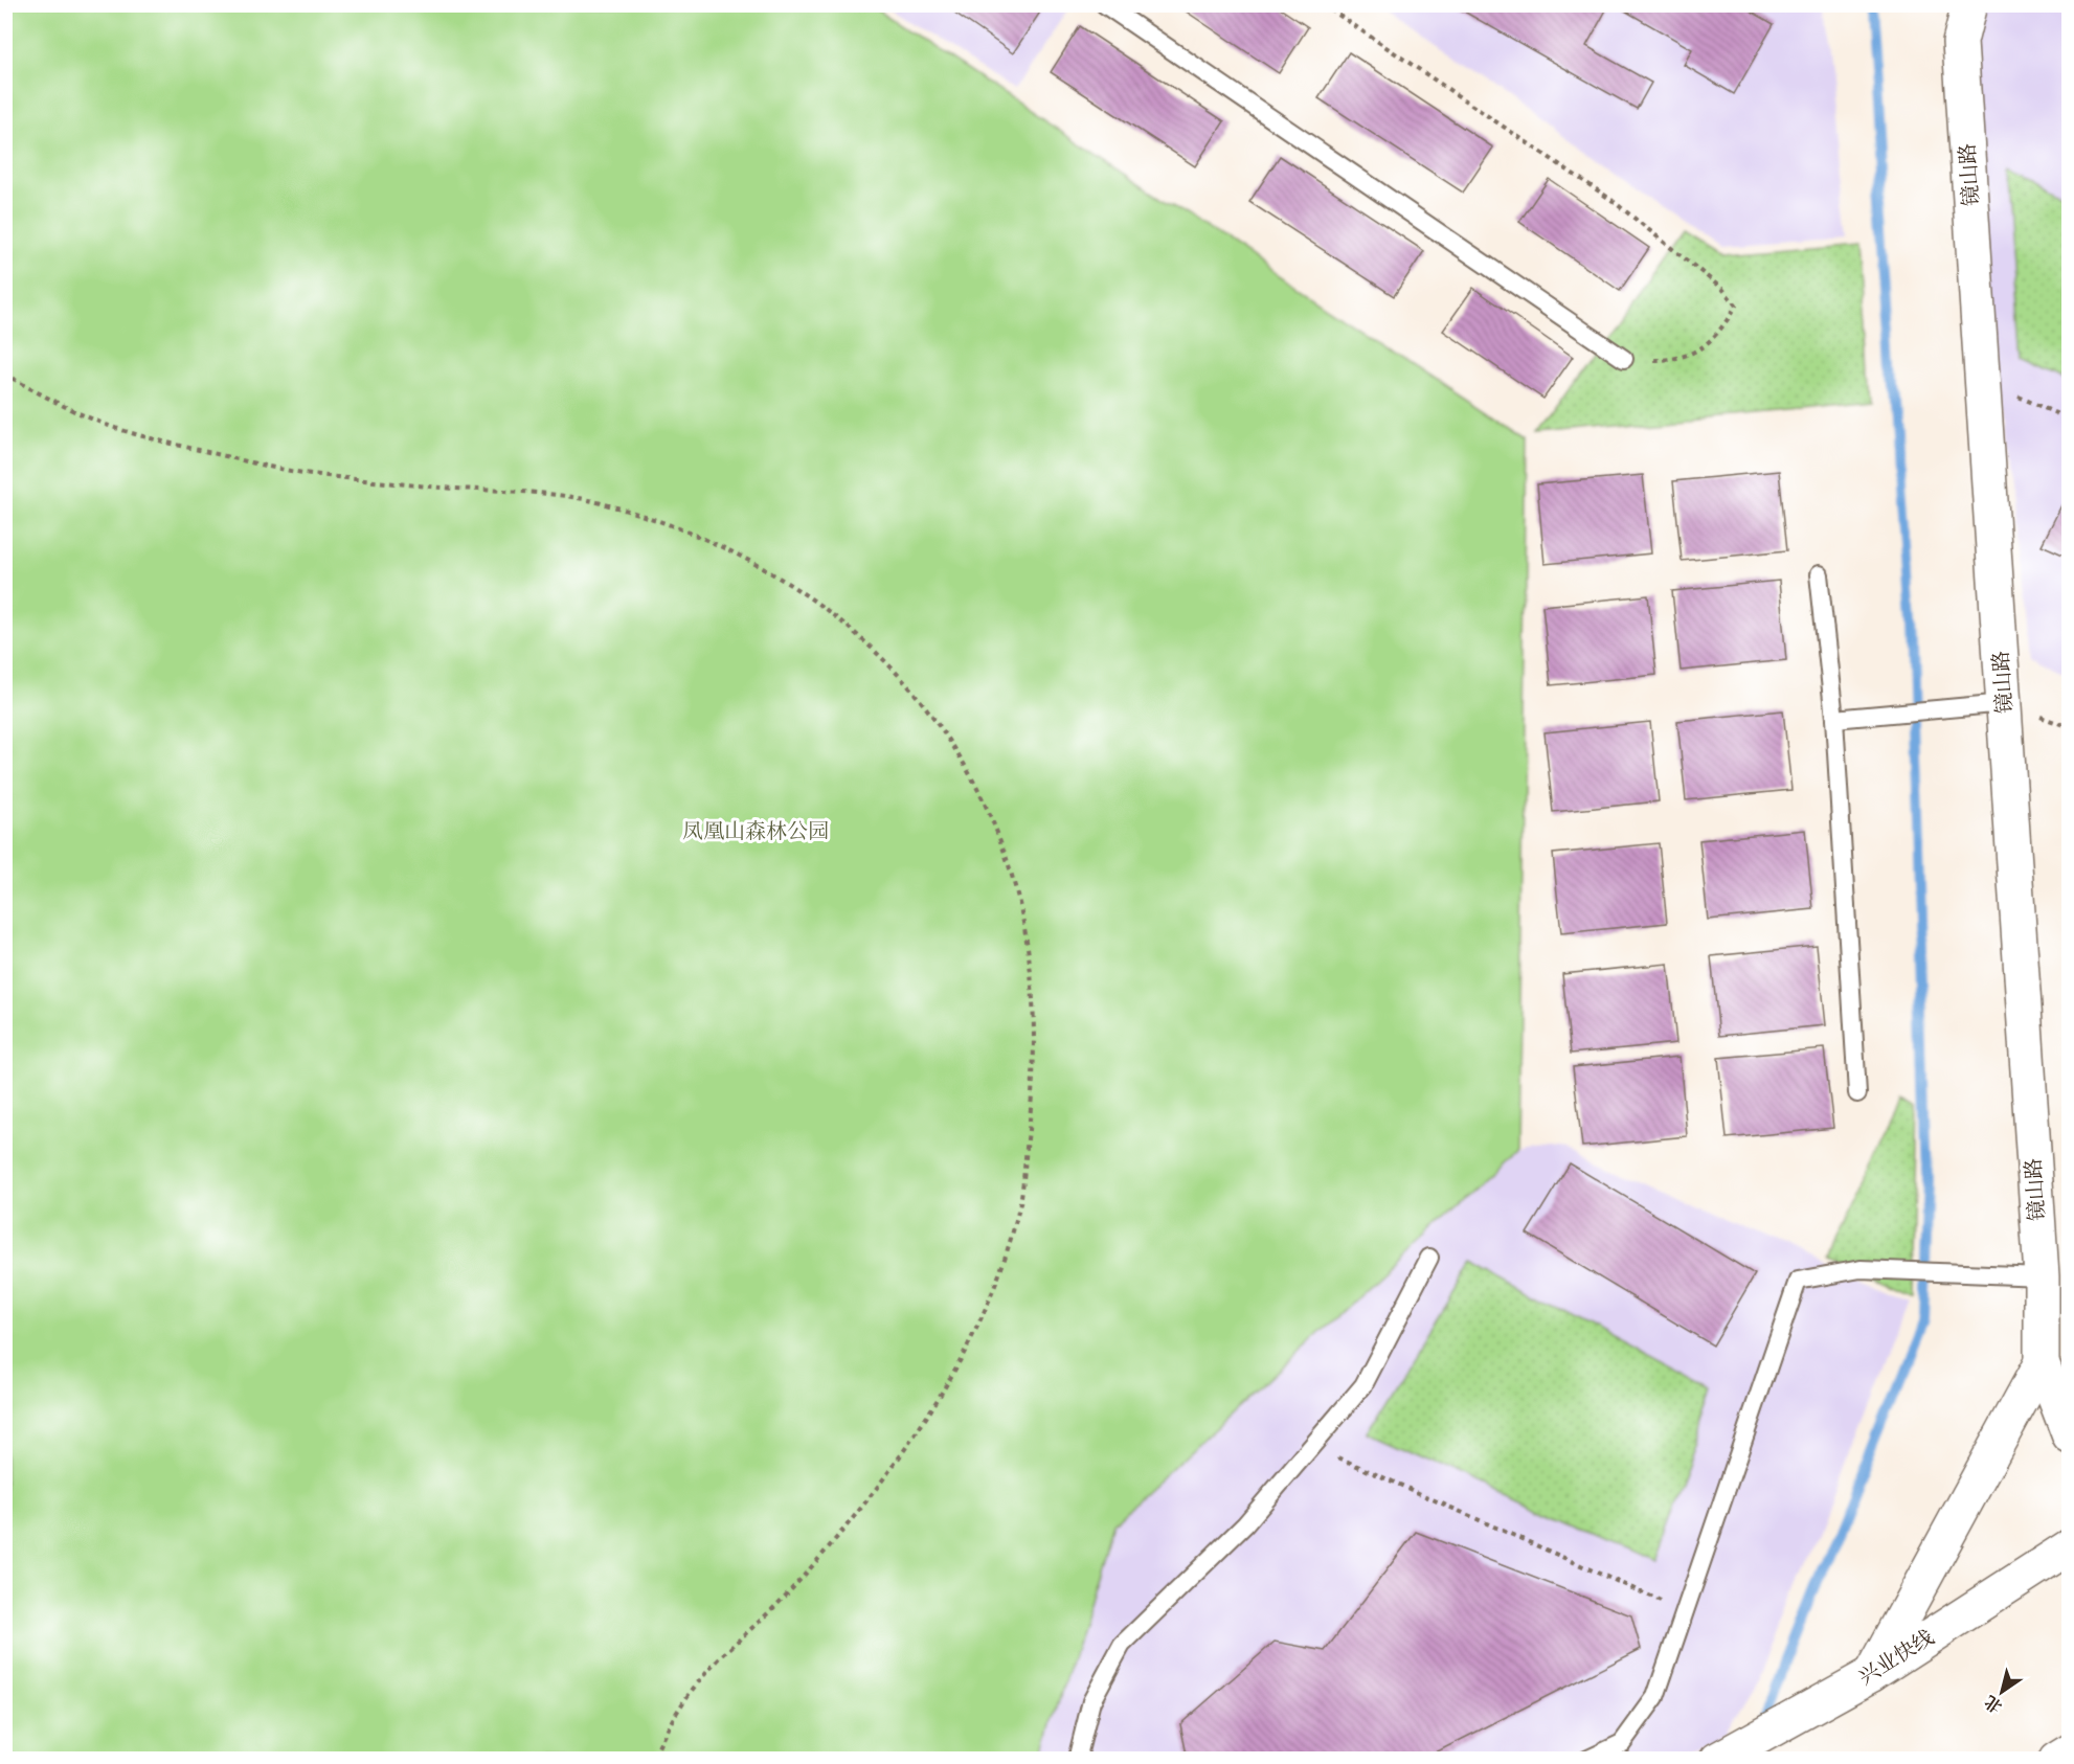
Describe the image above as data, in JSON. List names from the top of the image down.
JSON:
{
  "streets": {
    "street": ["镜山路", "兴业快线"]
  },
  "crossings": [
    ["镜山路", "兴业快线"]
  ],
  "parks": ["凤凰山森林公园"],
  "north": "bottom left"
}
